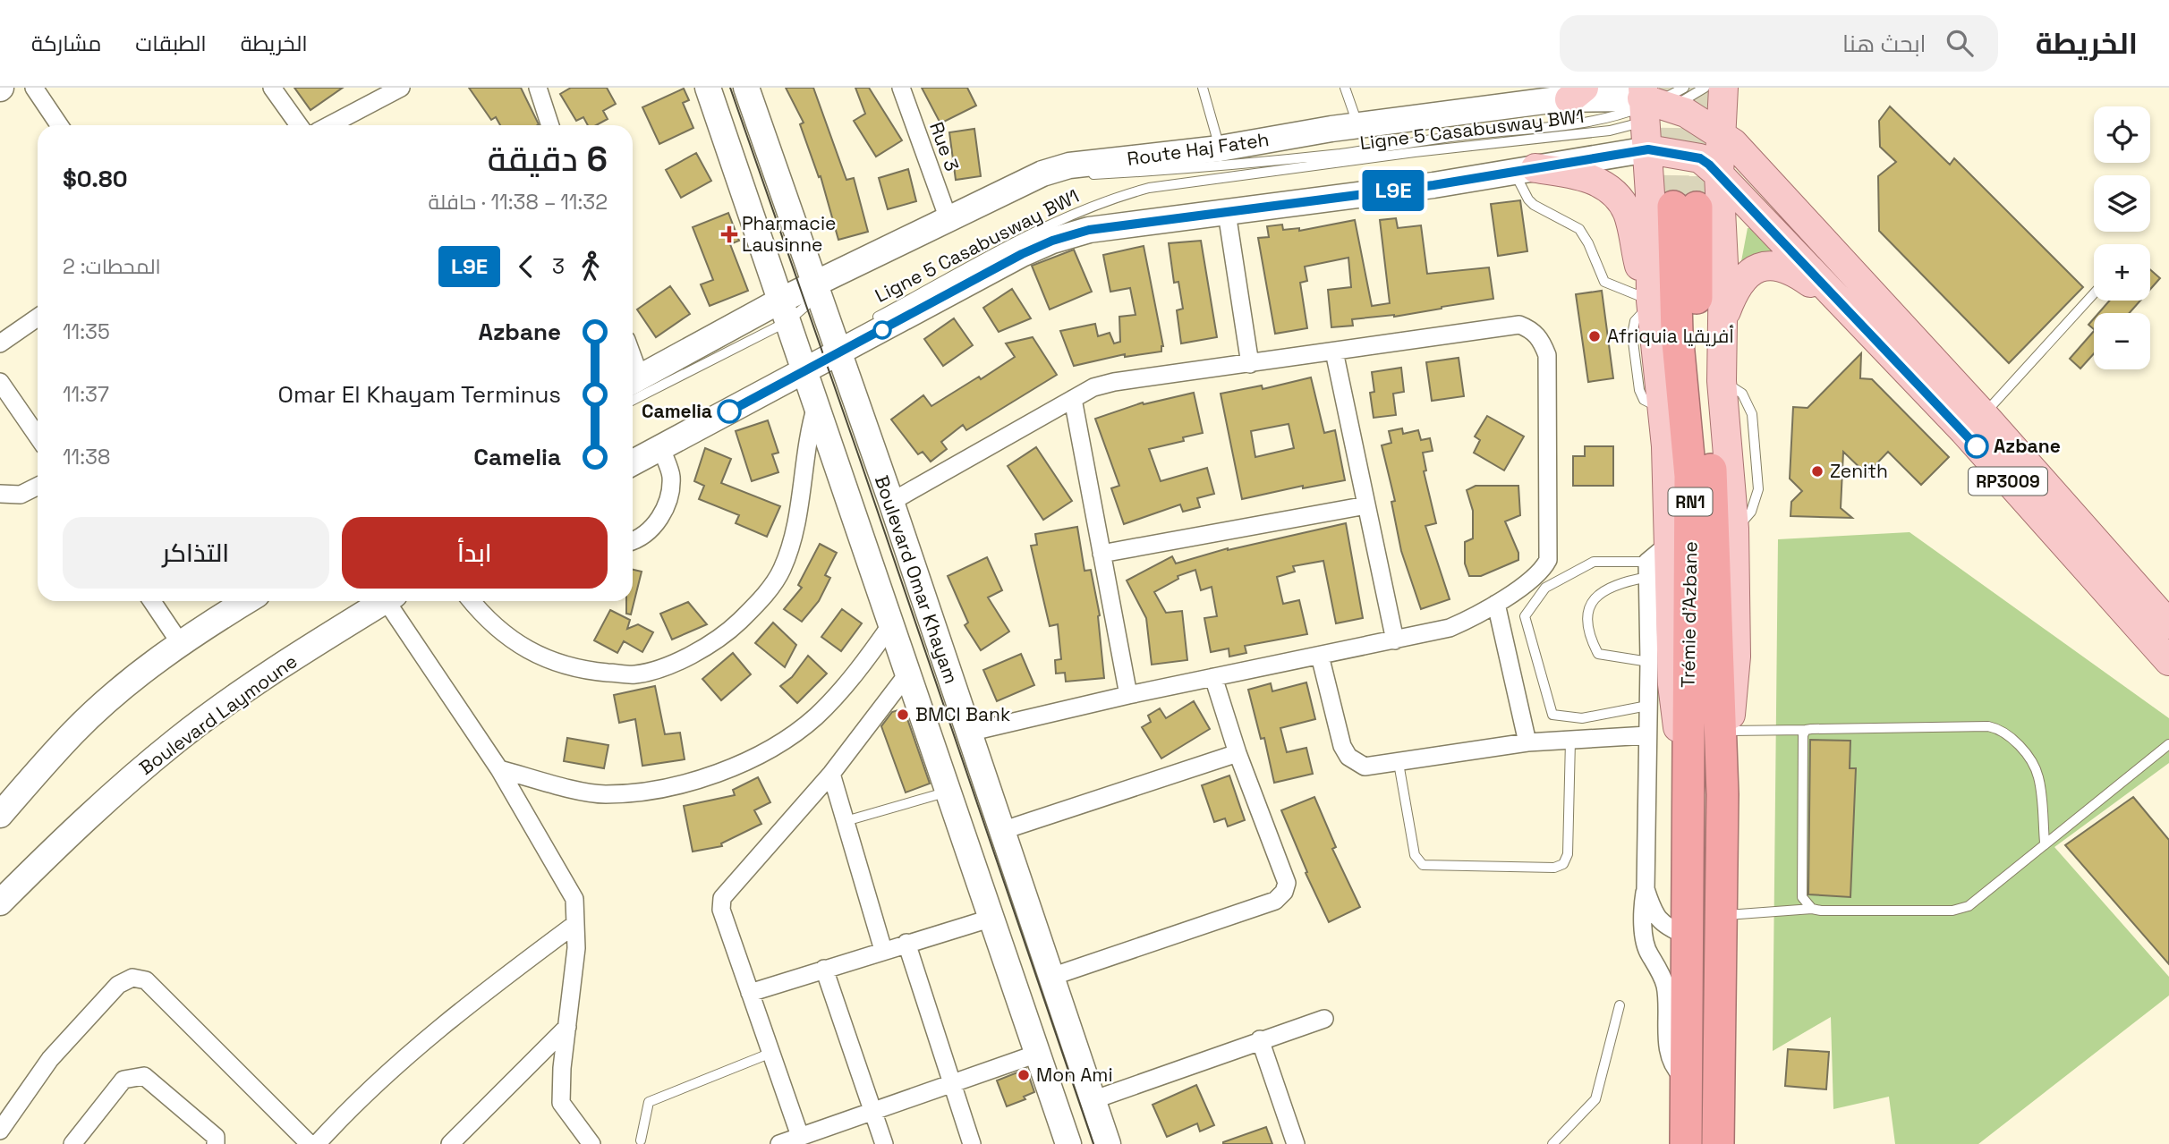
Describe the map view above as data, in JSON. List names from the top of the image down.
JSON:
{
  "streets": {
    "highway": ["RN1", "Trémie d'Azbane"],
    "main road": [
      "Route Haj Fateh",
      "RP3009",
      "Boulevard Omar Khayam",
      "Boulevard Laymoune"
    ],
    "street": ["Rue 3"],
    "lane": ["Ligne 5 Casabusway BW1"]
  },
  "crossings": [
    ["Ligne 5 Casabusway BW1", "Route Haj Fateh"],
    ["Rue 3", "Route Haj Fateh"],
    ["Route Haj Fateh", "Boulevard Omar Khayam"],
    ["RN1", "Trémie d'Azbane"]
  ],
  "places": {
    "health": ["Pharmacie Lausinne"],
    "other": [
      "Afriquia أفريقيا",
      "Camelia",
      "Azbane",
      "Zenith",
      "BMCI Bank",
      "Mon Ami"
    ]
  },
  "lines": ["bus line L9E"],
  "page": {
    "header": "الخريطة",
    "search": "ابحث هنا",
    "nav": ["الخريطة", "الطبقات", "مشاركة"],
    "on_map": "L9E",
    "map_buttons": ["+", "−"],
    "heading": ["6 دقيقة", "11:32 – 11:38 · حافلة", "$0.80"],
    "legs": ["3", "L9E", "المحطات: 2"],
    "list": [
      {
        "name": "Azbane",
        "value": "11:35"
      },
      {
        "name": "Omar El Khayam Terminus",
        "value": "11:37"
      },
      {
        "name": "Camelia",
        "value": "11:38"
      }
    ],
    "buttons": ["ابدأ", "التذاكر"]
  }
}
